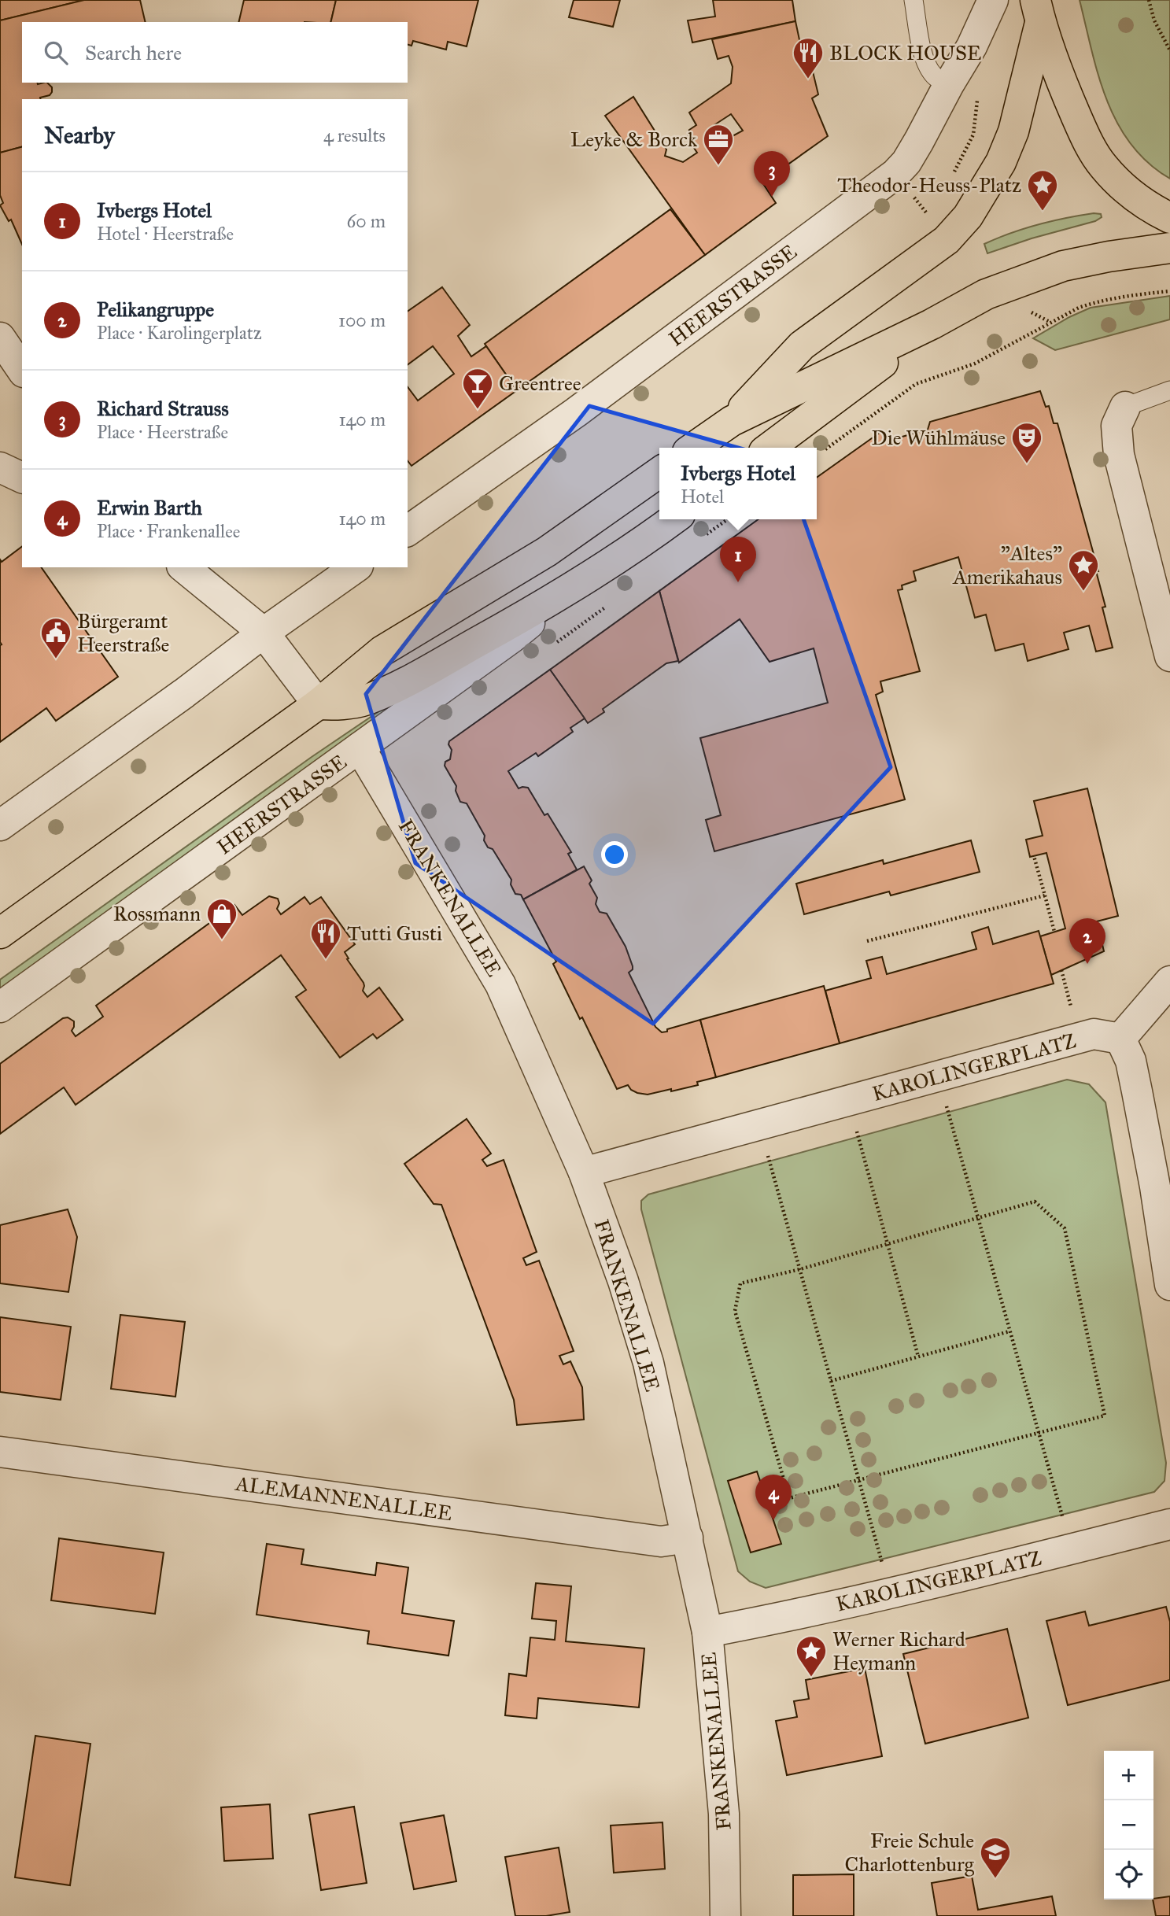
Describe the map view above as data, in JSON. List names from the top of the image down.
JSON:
{
  "streets": {
    "main road": ["HEERSTRASSE"],
    "street": ["FRANKENALLEE", "KAROLINGERPLATZ", "ALEMANNENALLEE"]
  },
  "crossings": [
    ["HEERSTRASSE", "FRANKENALLEE"],
    ["FRANKENALLEE", "KAROLINGERPLATZ"],
    ["FRANKENALLEE", "ALEMANNENALLEE"]
  ],
  "places": {
    "restaurant": ["BLOCK HOUSE", "Tutti Gusti"],
    "office": ["Leyke & Borck"],
    "place": ["Theodor-Heuss-Platz", "\"Altes\" Amerikahaus", "Werner Richard Heymann"],
    "bar": ["Greentree"],
    "theatre": ["Die Wühlmäuse"],
    "public building": ["Bürgeramt Heerstraße"],
    "shop": ["Rossmann"],
    "school or university": ["Freie Schule Charlottenburg"]
  },
  "page": {
    "search": "Search here",
    "heading": ["Nearby", "4 results"],
    "pins": [
      "3",
      "1",
      "2",
      "4"
    ],
    "list": [
      {
        "mark": "1",
        "name": "Ivbergs Hotel",
        "note": "Hotel · Heerstraße",
        "value": "60 m"
      },
      {
        "mark": "2",
        "name": "Pelikangruppe",
        "note": "Place · Karolingerplatz",
        "value": "100 m"
      },
      {
        "mark": "3",
        "name": "Richard Strauss",
        "note": "Place · Heerstraße",
        "value": "140 m"
      },
      {
        "mark": "4",
        "name": "Erwin Barth",
        "note": "Place · Frankenallee",
        "value": "140 m"
      }
    ],
    "popup": ["Ivbergs Hotel", "Hotel"],
    "map_buttons": ["+", "−"]
  }
}
